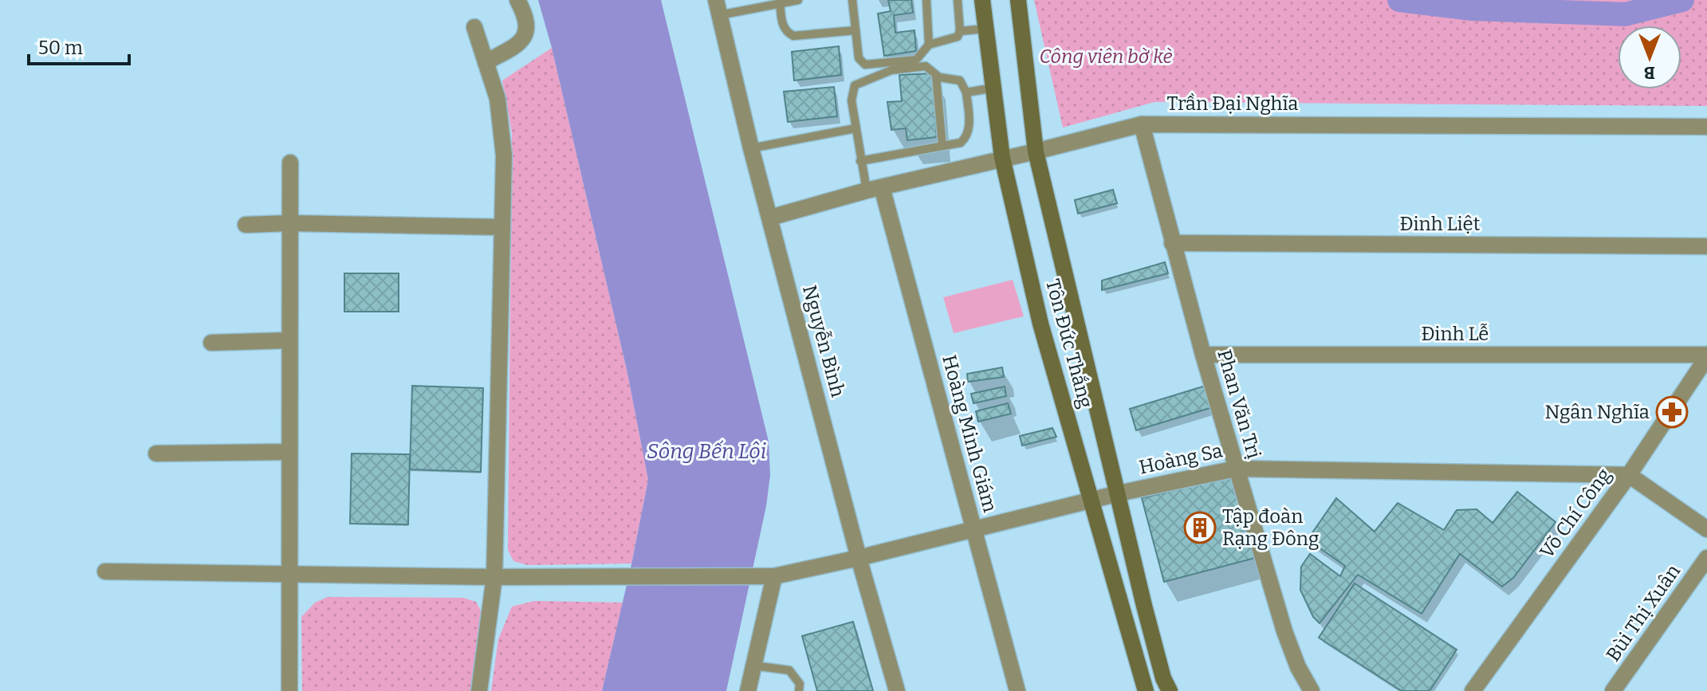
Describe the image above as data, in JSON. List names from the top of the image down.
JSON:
{
  "streets": {
    "main road": ["Tôn Đức Thắng"],
    "street": [
      "Trần Đại Nghĩa",
      "Đinh Liệt",
      "Đinh Lễ",
      "Nguyễn Bình",
      "Phan Văn Trị",
      "Hoàng Minh Giám",
      "Hoàng Sa",
      "Võ Chí Công",
      "Bùi Thị Xuân"
    ]
  },
  "crossings": [
    ["Trần Đại Nghĩa", "Nguyễn Bình"],
    ["Trần Đại Nghĩa", "Tôn Đức Thắng"],
    ["Trần Đại Nghĩa", "Phan Văn Trị"],
    ["Trần Đại Nghĩa", "Hoàng Minh Giám"],
    ["Đinh Liệt", "Phan Văn Trị"],
    ["Đinh Lễ", "Phan Văn Trị"],
    ["Đinh Lễ", "Võ Chí Công"],
    ["Nguyễn Bình", "Hoàng Sa"],
    ["Tôn Đức Thắng", "Hoàng Sa"],
    ["Phan Văn Trị", "Hoàng Sa"],
    ["Hoàng Minh Giám", "Hoàng Sa"],
    ["Hoàng Sa", "Võ Chí Công"]
  ],
  "water": ["Sông Bến Lội"],
  "parks": ["Công viên bờ kè"],
  "places": {
    "pharmacy": ["Ngân Nghĩa"],
    "building": ["Tập đoàn Rạng Đông"]
  },
  "scale_bar": "50 m",
  "north": "bottom"
}
